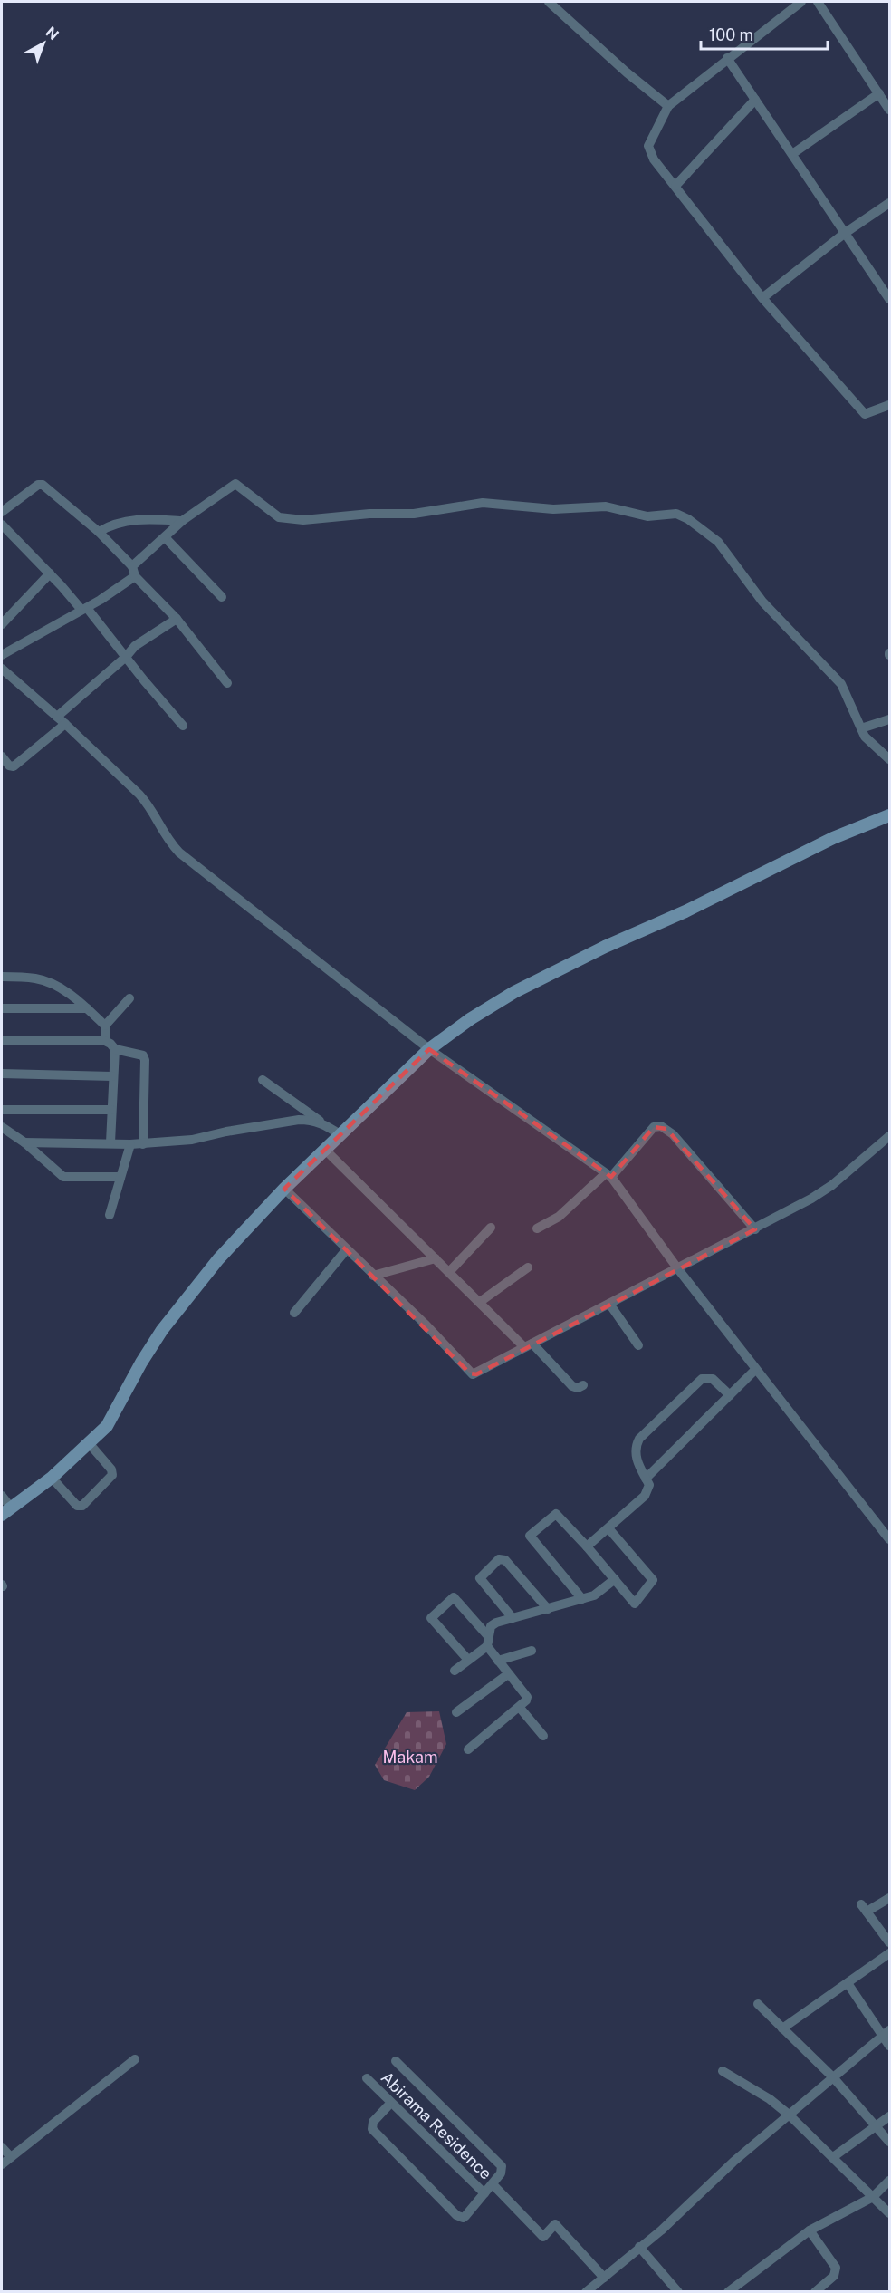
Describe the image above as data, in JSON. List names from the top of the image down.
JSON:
{
  "streets": {
    "street": ["Abirama Residence"]
  },
  "parks": ["Makam"],
  "scale_bar": "100 m",
  "north": "top right"
}
